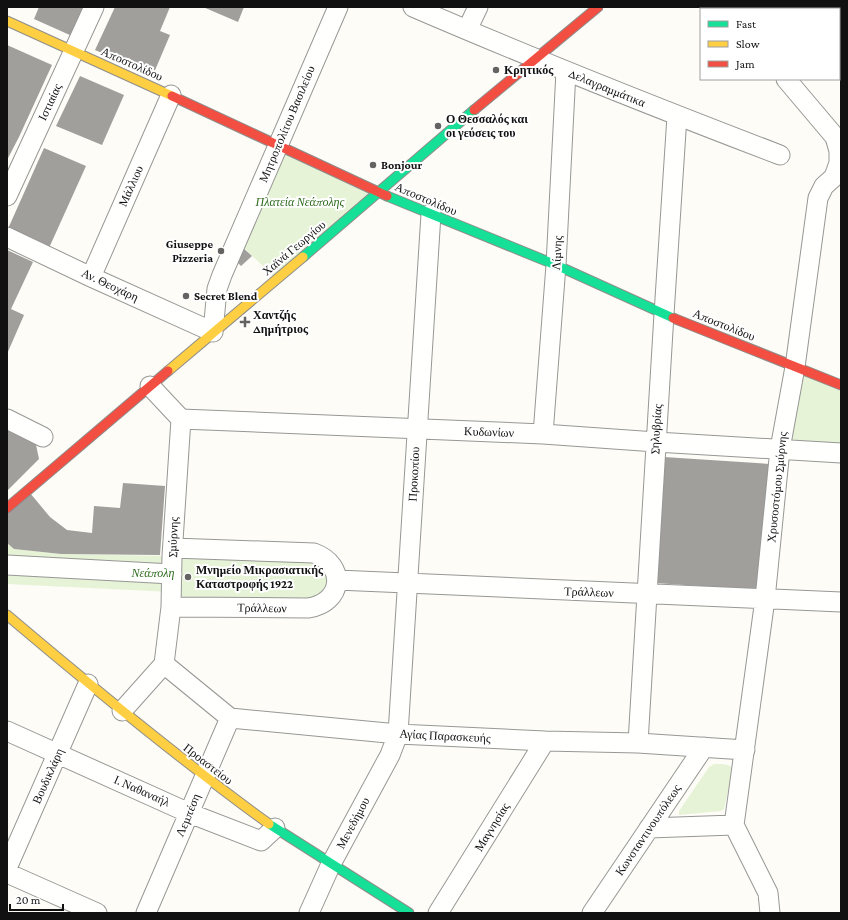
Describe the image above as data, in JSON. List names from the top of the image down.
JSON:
{
  "streets": {
    "street": [
      "Αποστολίδου",
      "Δελαγραμμάτικα",
      "Ιστιαίας",
      "Μητροπολίτου Βασιλείου",
      "Μάλλιου",
      "Χαϊνά Γεωργίου",
      "Λίμνης",
      "Αν. Θεοχάρη",
      "Σηλυβρίας",
      "Κυδωνίων",
      "Προκοπίου",
      "Χρυσοστόμου Σμύρνης",
      "Σμύρνης",
      "Τράλλεων",
      "Αγίας Παρασκευής",
      "Προαστείου",
      "Βουδικλάρη",
      "Ι. Ναθαναήλ",
      "Λεμπέση",
      "Μενεδήμου",
      "Μαγνησίας",
      "Κωνσταντινουπόλεως"
    ]
  },
  "crossings": [
    ["Αποστολίδου", "Ιστιαίας"],
    ["Αποστολίδου", "Μητροπολίτου Βασιλείου"],
    ["Αποστολίδου", "Μάλλιου"],
    ["Αποστολίδου", "Χαϊνά Γεωργίου"],
    ["Αποστολίδου", "Λίμνης"],
    ["Αποστολίδου", "Σηλυβρίας"],
    ["Αποστολίδου", "Προκοπίου"],
    ["Αποστολίδου", "Χρυσοστόμου Σμύρνης"],
    ["Δελαγραμμάτικα", "Χαϊνά Γεωργίου"],
    ["Δελαγραμμάτικα", "Λίμνης"],
    ["Δελαγραμμάτικα", "Σηλυβρίας"],
    ["Μητροπολίτου Βασιλείου", "Χαϊνά Γεωργίου"],
    ["Μητροπολίτου Βασιλείου", "Αν. Θεοχάρη"],
    ["Μάλλιου", "Αν. Θεοχάρη"],
    ["Χαϊνά Γεωργίου", "Αν. Θεοχάρη"],
    ["Λίμνης", "Κυδωνίων"],
    ["Σηλυβρίας", "Κυδωνίων"],
    ["Σηλυβρίας", "Τράλλεων"],
    ["Σηλυβρίας", "Αγίας Παρασκευής"],
    ["Κυδωνίων", "Προκοπίου"],
    ["Κυδωνίων", "Χρυσοστόμου Σμύρνης"],
    ["Κυδωνίων", "Σμύρνης"],
    ["Προκοπίου", "Τράλλεων"],
    ["Προκοπίου", "Αγίας Παρασκευής"],
    ["Προκοπίου", "Μενεδήμου"],
    ["Χρυσοστόμου Σμύρνης", "Τράλλεων"],
    ["Χρυσοστόμου Σμύρνης", "Αγίας Παρασκευής"],
    ["Σμύρνης", "Τράλλεων"],
    ["Αγίας Παρασκευής", "Λεμπέση"],
    ["Αγίας Παρασκευής", "Μενεδήμου"],
    ["Αγίας Παρασκευής", "Μαγνησίας"],
    ["Αγίας Παρασκευής", "Κωνσταντινουπόλεως"],
    ["Προαστείου", "Βουδικλάρη"],
    ["Προαστείου", "Ι. Ναθαναήλ"],
    ["Προαστείου", "Λεμπέση"],
    ["Προαστείου", "Μενεδήμου"],
    ["Βουδικλάρη", "Ι. Ναθαναήλ"],
    ["Ι. Ναθαναήλ", "Λεμπέση"]
  ],
  "parks": ["Πλατεία Νεάπολης", "Νεάπολη"],
  "places": {
    "other": [
      "Κρητικός",
      "Ο Θεσσαλός και οι γεύσεις του",
      "Bonjour",
      "Giuseppe Pizzeria",
      "Secret Blend",
      "Μνημείο Μικρασιατικής Καταστροφής 1922"
    ],
    "health": ["Χαντζής Δημήτριος"]
  },
  "legend": ["Fast", "Slow", "Jam"],
  "scale_bar": "20 m"
}
